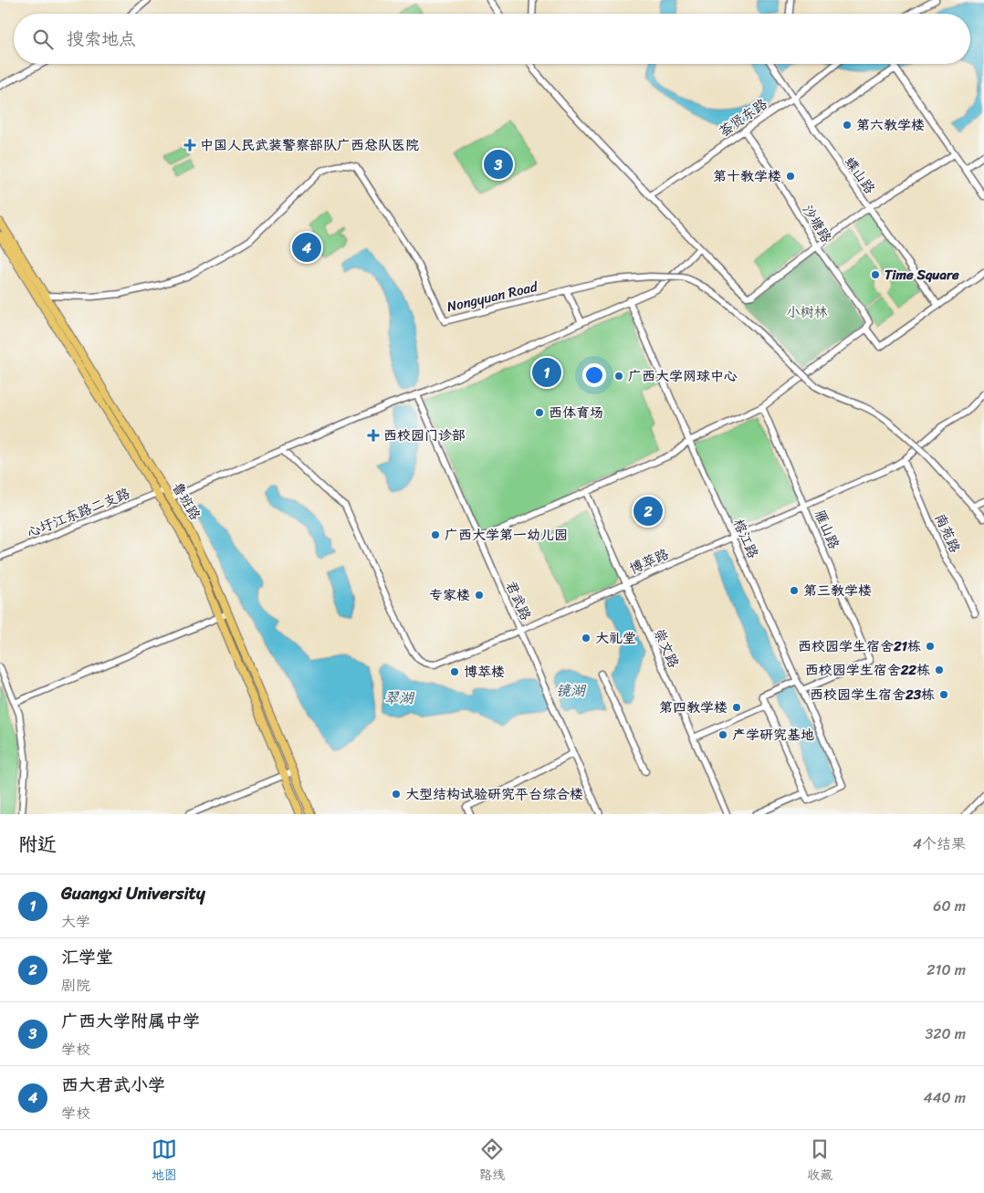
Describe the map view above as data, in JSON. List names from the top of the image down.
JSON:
{
  "streets": {
    "main road": ["鲁班路"],
    "street": [
      "荟贤东路",
      "蝶山路",
      "沙塘路",
      "Nongyuan Road",
      "心圩江东路二支路",
      "雁山路",
      "南苑路",
      "榕江路",
      "博萃路",
      "君武路",
      "崇文路"
    ]
  },
  "crossings": [
    ["荟贤东路", "蝶山路"],
    ["荟贤东路", "沙塘路"],
    ["Nongyuan Road", "鲁班路"],
    ["鲁班路", "心圩江东路二支路"],
    ["雁山路", "榕江路"],
    ["雁山路", "博萃路"],
    ["南苑路", "博萃路"],
    ["榕江路", "博萃路"],
    ["博萃路", "君武路"],
    ["博萃路", "崇文路"]
  ],
  "water": ["镜湖", "翠湖"],
  "parks": ["小树林"],
  "places": {
    "other": [
      "第六教学楼",
      "第十教学楼",
      "Time Square",
      "广西大学网球中心",
      "西体育场",
      "广西大学第一幼儿园",
      "第三教学楼",
      "专家楼",
      "大礼堂",
      "西校园学生宿舍21栋",
      "西校园学生宿舍22栋",
      "博萃楼",
      "西校园学生宿舍23栋",
      "第四教学楼",
      "产学研究基地",
      "大型结构试验研究平台综合楼"
    ],
    "health": ["中国人民武装警察部队广西总队医院", "西校园门诊部"]
  },
  "page": {
    "search": "搜索地点",
    "pins": [
      "3",
      "4",
      "1",
      "2"
    ],
    "heading": ["附近", "4个结果"],
    "list": [
      {
        "mark": "1",
        "name": "Guangxi University",
        "note": "大学",
        "value": "60 m"
      },
      {
        "mark": "2",
        "name": "汇学堂",
        "note": "剧院",
        "value": "210 m"
      },
      {
        "mark": "3",
        "name": "广西大学附属中学",
        "note": "学校",
        "value": "320 m"
      },
      {
        "mark": "4",
        "name": "西大君武小学",
        "note": "学校",
        "value": "440 m"
      }
    ],
    "nav": ["地图", "路线", "收藏"]
  }
}
